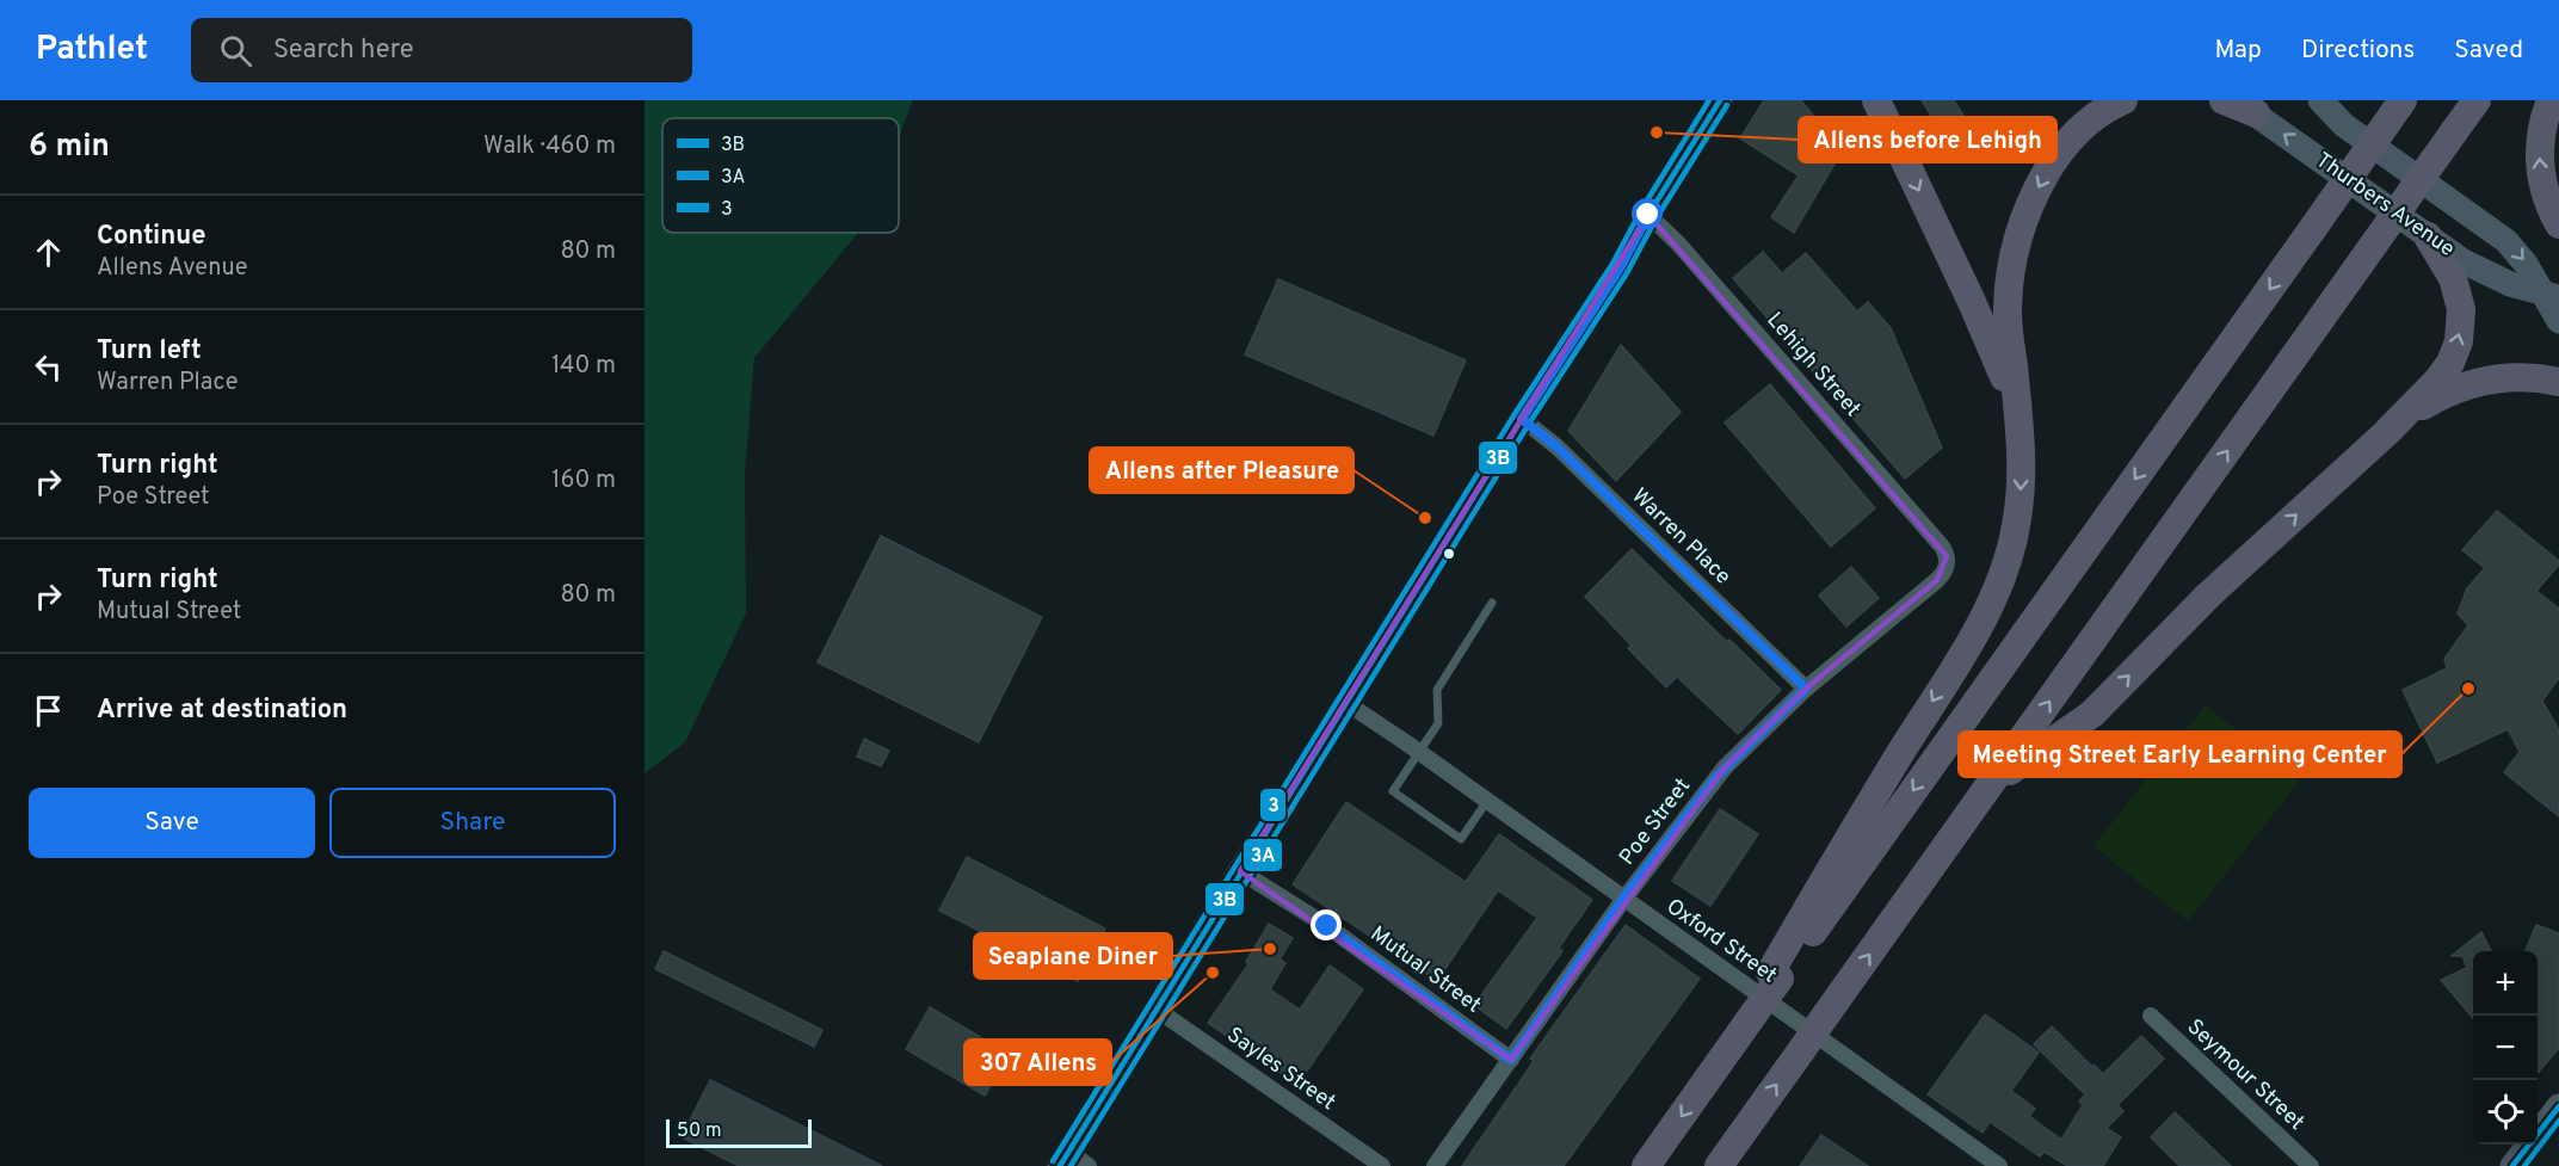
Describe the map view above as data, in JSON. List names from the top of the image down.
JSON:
{
  "streets": {
    "main road": ["Thurbers Avenue"],
    "street": [
      "Lehigh Street",
      "Warren Place",
      "Poe Street",
      "Oxford Street",
      "Mutual Street",
      "Sayles Street",
      "Seymour Street"
    ]
  },
  "crossings": [
    ["Lehigh Street", "Poe Street"],
    ["Warren Place", "Poe Street"],
    ["Poe Street", "Oxford Street"],
    ["Poe Street", "Mutual Street"]
  ],
  "places": [
    "Allens before Lehigh",
    "Allens after Pleasure",
    "Meeting Street Early Learning Center",
    "Seaplane Diner",
    "307 Allens"
  ],
  "lines": ["transit line 3B", "transit line 3", "transit line 3A"],
  "legend": ["3B", "3A", "3"],
  "scale_bar": "50 m",
  "page": {
    "header": "Pathlet",
    "search": "Search here",
    "nav": ["Map", "Directions", "Saved"],
    "heading": ["6 min", "Walk · 460 m"],
    "list": [
      ["Continue", "Allens Avenue", "80 m"],
      ["Turn left", "Warren Place", "140 m"],
      ["Turn right", "Poe Street", "160 m"],
      ["Turn right", "Mutual Street", "80 m"],
      "Arrive at destination"
    ],
    "buttons": ["Save", "Share"],
    "map_buttons": ["+", "−"],
    "scale": "50 m"
  }
}
